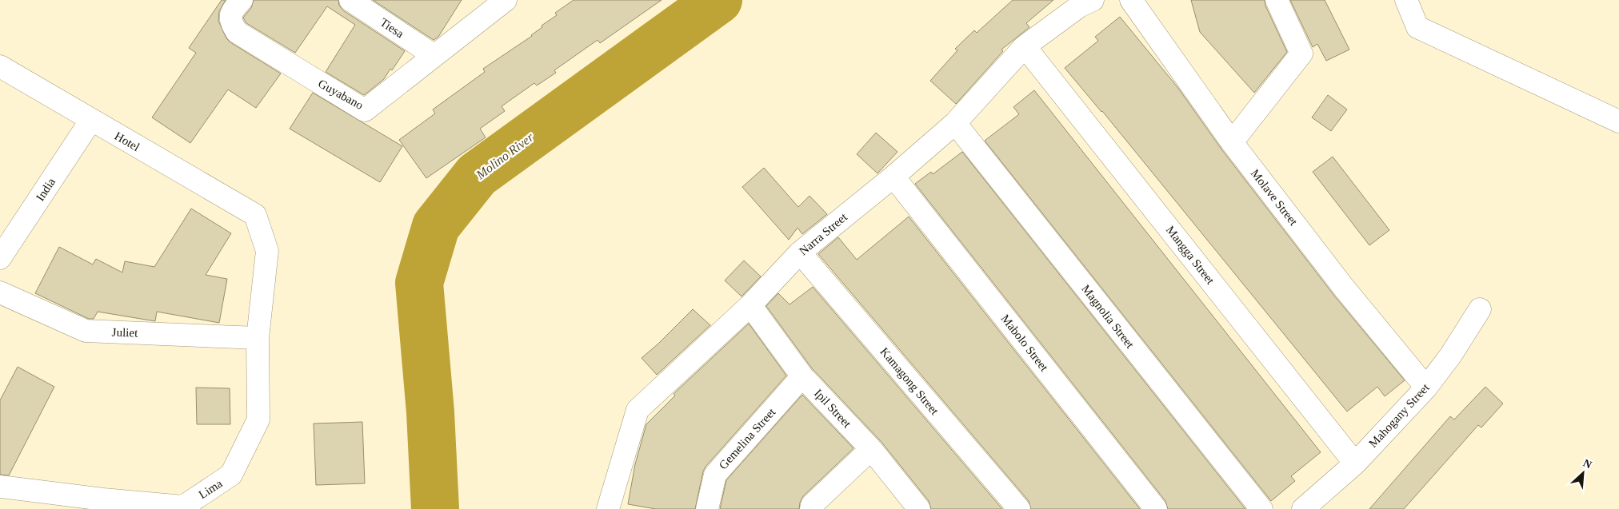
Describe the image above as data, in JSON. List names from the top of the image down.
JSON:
{
  "streets": {
    "street": [
      "Tiesa",
      "Guyabano",
      "Hotel",
      "India",
      "Molave Street",
      "Narra Street",
      "Mangga Street",
      "Magnolia Street",
      "Juliet",
      "Mabolo Street",
      "Kamagong Street",
      "Ipil Street",
      "Mahogany Street",
      "Gemelina Street",
      "Lima"
    ]
  },
  "crossings": [
    ["Tiesa", "Guyabano"],
    ["Hotel", "India"],
    ["Hotel", "Lima"],
    ["Molave Street", "Mahogany Street"],
    ["Narra Street", "Mangga Street"],
    ["Narra Street", "Magnolia Street"],
    ["Narra Street", "Mabolo Street"],
    ["Narra Street", "Kamagong Street"],
    ["Narra Street", "Ipil Street"],
    ["Mangga Street", "Mahogany Street"],
    ["Juliet", "Lima"],
    ["Ipil Street", "Gemelina Street"]
  ],
  "water": ["Molino River"],
  "north": "top right"
}
